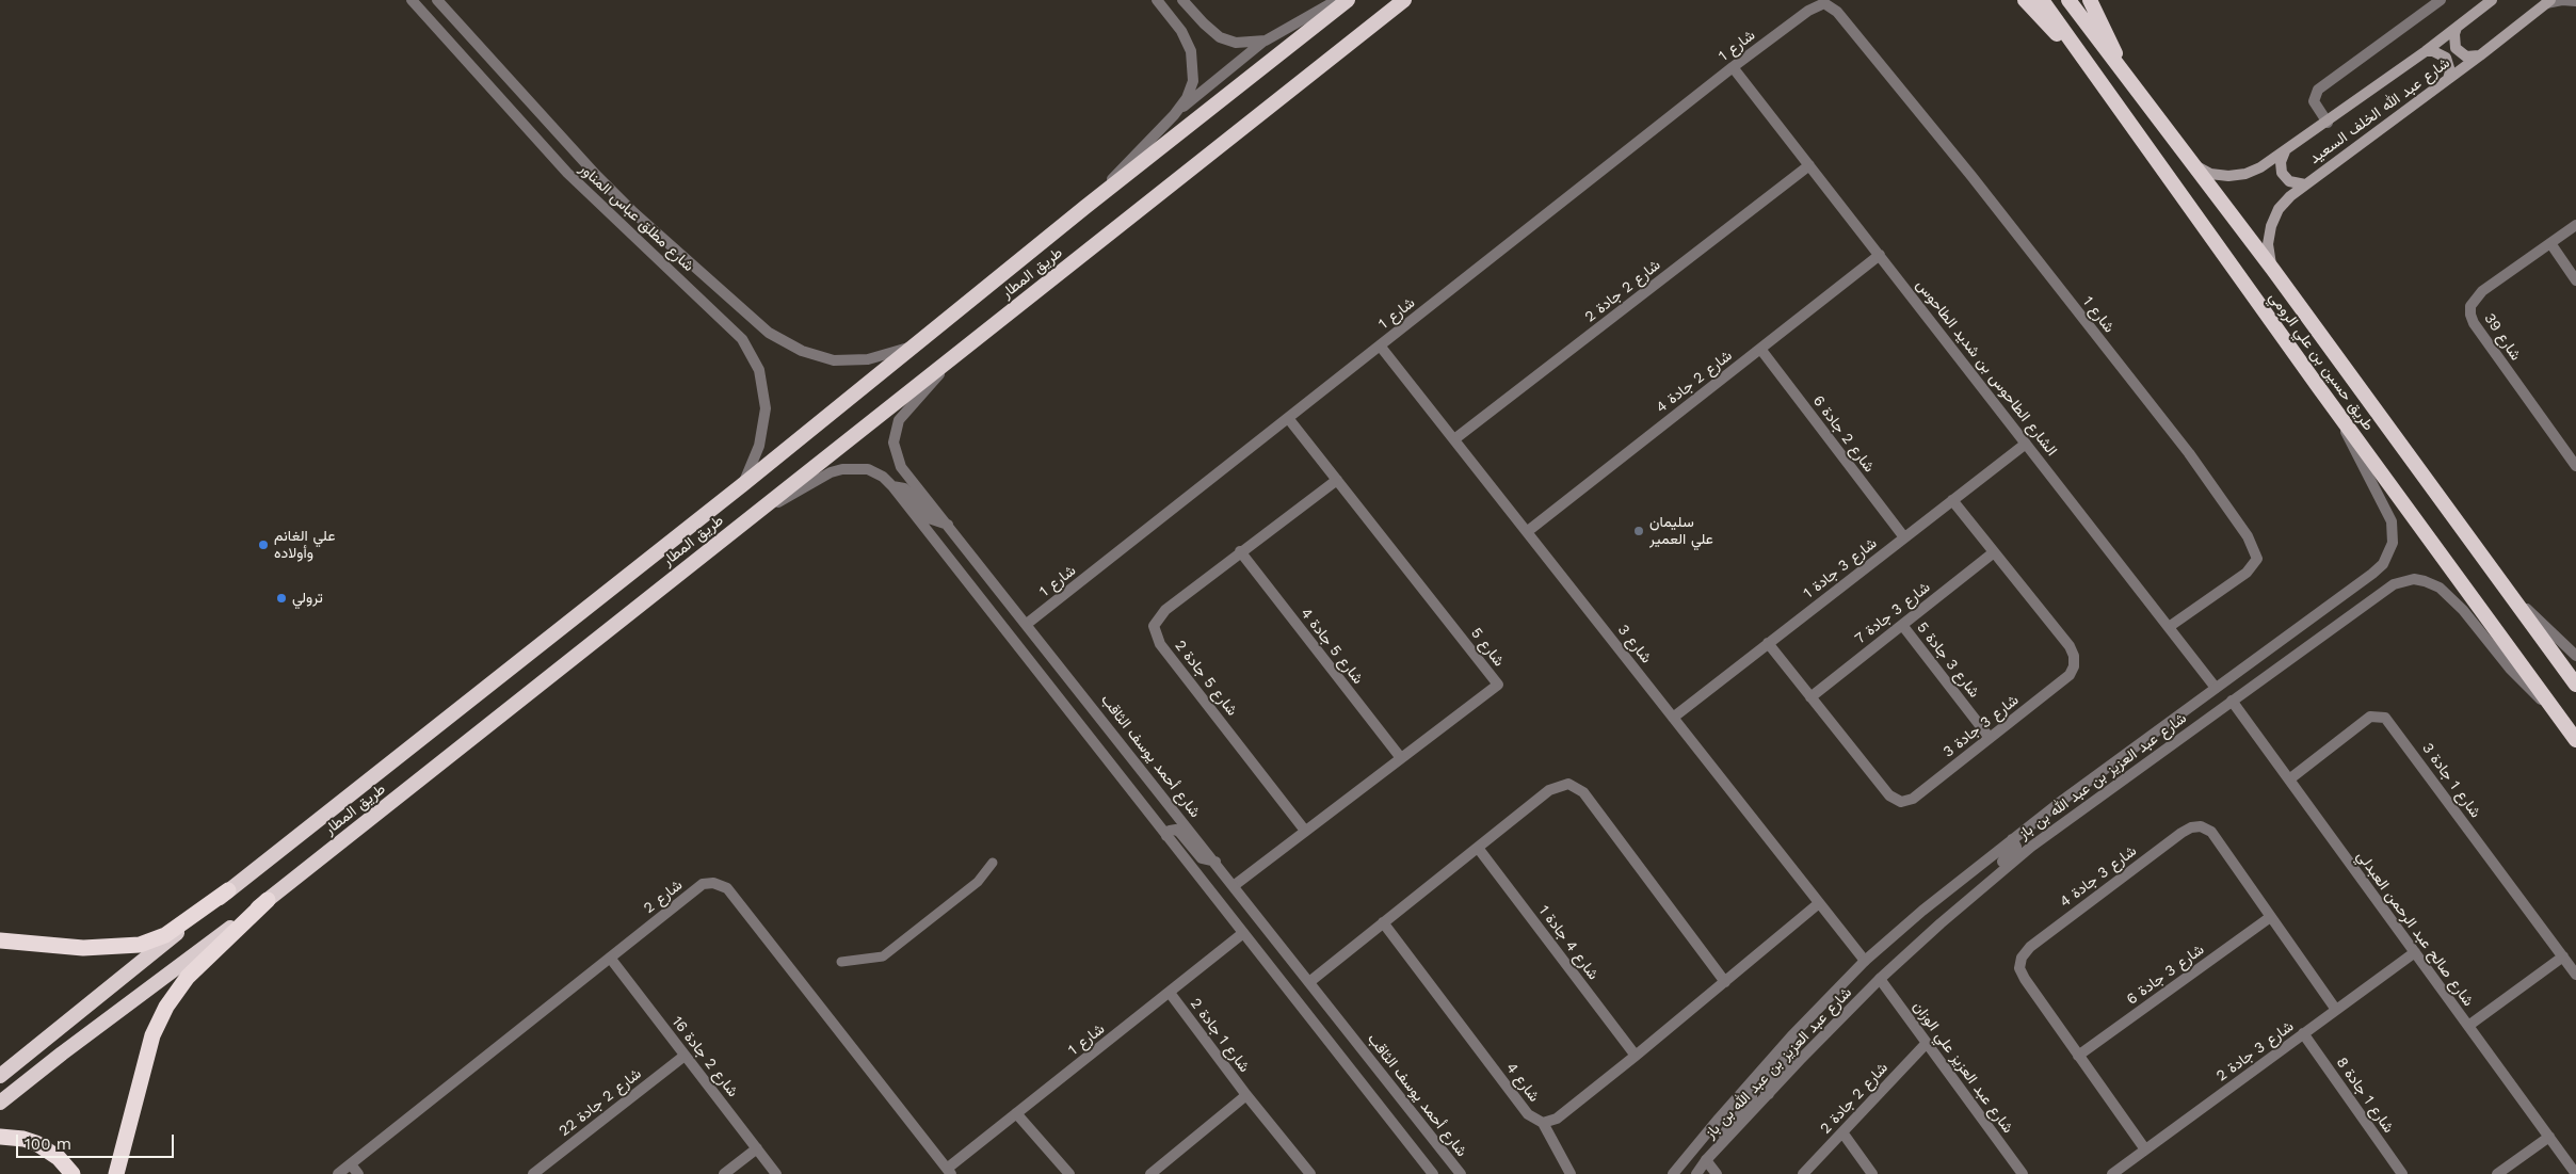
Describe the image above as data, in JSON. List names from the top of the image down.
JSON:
{
  "streets": {
    "highway": ["طريق المطار", "طريق حسين بن علي الرومي"],
    "main road": ["شارع عبد الله الخلف السعيد"],
    "street": [
      "شارع 1",
      "شارع مطلق عباس المناور",
      "شارع 2 جادة 2",
      "شارع 39",
      "الشارع الطاحوس بن شديد الطاحوس",
      "شارع 2 جادة 4",
      "شارع 2 جادة 6",
      "شارع 3 جادة 1",
      "شارع 3 جادة 7",
      "شارع 3",
      "شارع 5 جادة 4",
      "شارع 5",
      "شارع 3 جادة 5",
      "شارع 5 جادة 2",
      "شارع 3 جادة 3",
      "شارع أحمد يوسف الثاقب",
      "شارع عبد العزيز بن عبد الله بن باز",
      "شارع 1 جادة 3",
      "شارع 3 جادة 4",
      "شارع 2",
      "شارع صالح عبد الرحمن العبدلي",
      "شارع 4 جادة 1",
      "شارع 3 جادة 6",
      "شارع 1 جادة 2",
      "شارع 3 جادة 2",
      "شارع 2 جادة 16",
      "شارع عبد العزيز علي الوزان",
      "شارع 4",
      "شارع 1 جادة 8",
      "شارع 2 جادة 22"
    ]
  },
  "crossings": [
    ["شارع 1", "الشارع الطاحوس بن شديد الطاحوس"],
    ["شارع 1", "شارع 3"],
    ["شارع 1", "شارع 5"],
    ["شارع 1", "شارع أحمد يوسف الثاقب"],
    ["شارع 1", "شارع 2"],
    ["شارع 1", "شارع 1 جادة 2"],
    ["شارع عبد الله الخلف السعيد", "طريق حسين بن علي الرومي"],
    ["شارع مطلق عباس المناور", "طريق المطار"],
    ["طريق المطار", "شارع أحمد يوسف الثاقب"],
    ["شارع 2 جادة 2", "الشارع الطاحوس بن شديد الطاحوس"],
    ["شارع 2 جادة 2", "شارع 3"],
    ["شارع 2 جادة 2", "شارع عبد العزيز علي الوزان"],
    ["طريق حسين بن علي الرومي", "شارع عبد العزيز بن عبد الله بن باز"],
    ["الشارع الطاحوس بن شديد الطاحوس", "شارع 2 جادة 4"],
    ["الشارع الطاحوس بن شديد الطاحوس", "شارع 3 جادة 1"],
    ["الشارع الطاحوس بن شديد الطاحوس", "شارع عبد العزيز بن عبد الله بن باز"],
    ["شارع 2 جادة 4", "شارع 2 جادة 6"],
    ["شارع 2 جادة 4", "شارع 3"],
    ["شارع 2 جادة 6", "شارع 3 جادة 1"],
    ["شارع 3 جادة 1", "شارع 3"],
    ["شارع 3 جادة 1", "شارع 3 جادة 3"],
    ["شارع 3 جادة 7", "شارع 3 جادة 5"],
    ["شارع 3 جادة 7", "شارع 3 جادة 3"],
    ["شارع 3", "شارع عبد العزيز بن عبد الله بن باز"],
    ["شارع 5 جادة 4", "شارع 5"],
    ["شارع 5 جادة 4", "شارع 5 جادة 2"],
    ["شارع 5", "شارع 5 جادة 2"],
    ["شارع 5", "شارع أحمد يوسف الثاقب"],
    ["شارع 3 جادة 5", "شارع 3 جادة 3"],
    ["شارع عبد العزيز بن عبد الله بن باز", "شارع صالح عبد الرحمن العبدلي"],
    ["شارع عبد العزيز بن عبد الله بن باز", "شارع عبد العزيز علي الوزان"],
    ["شارع 1 جادة 3", "شارع صالح عبد الرحمن العبدلي"],
    ["شارع 3 جادة 4", "شارع 3 جادة 6"],
    ["شارع 3 جادة 4", "شارع 3 جادة 2"],
    ["شارع 2", "شارع 2 جادة 16"],
    ["شارع صالح عبد الرحمن العبدلي", "شارع 3 جادة 2"],
    ["شارع 3 جادة 2", "شارع 1 جادة 8"],
    ["شارع 2 جادة 16", "شارع 2 جادة 22"]
  ],
  "places": ["سليمان علي العمير", "علي الغانم وأولاده", "ترولي"],
  "scale_bar": "100 m"
}
